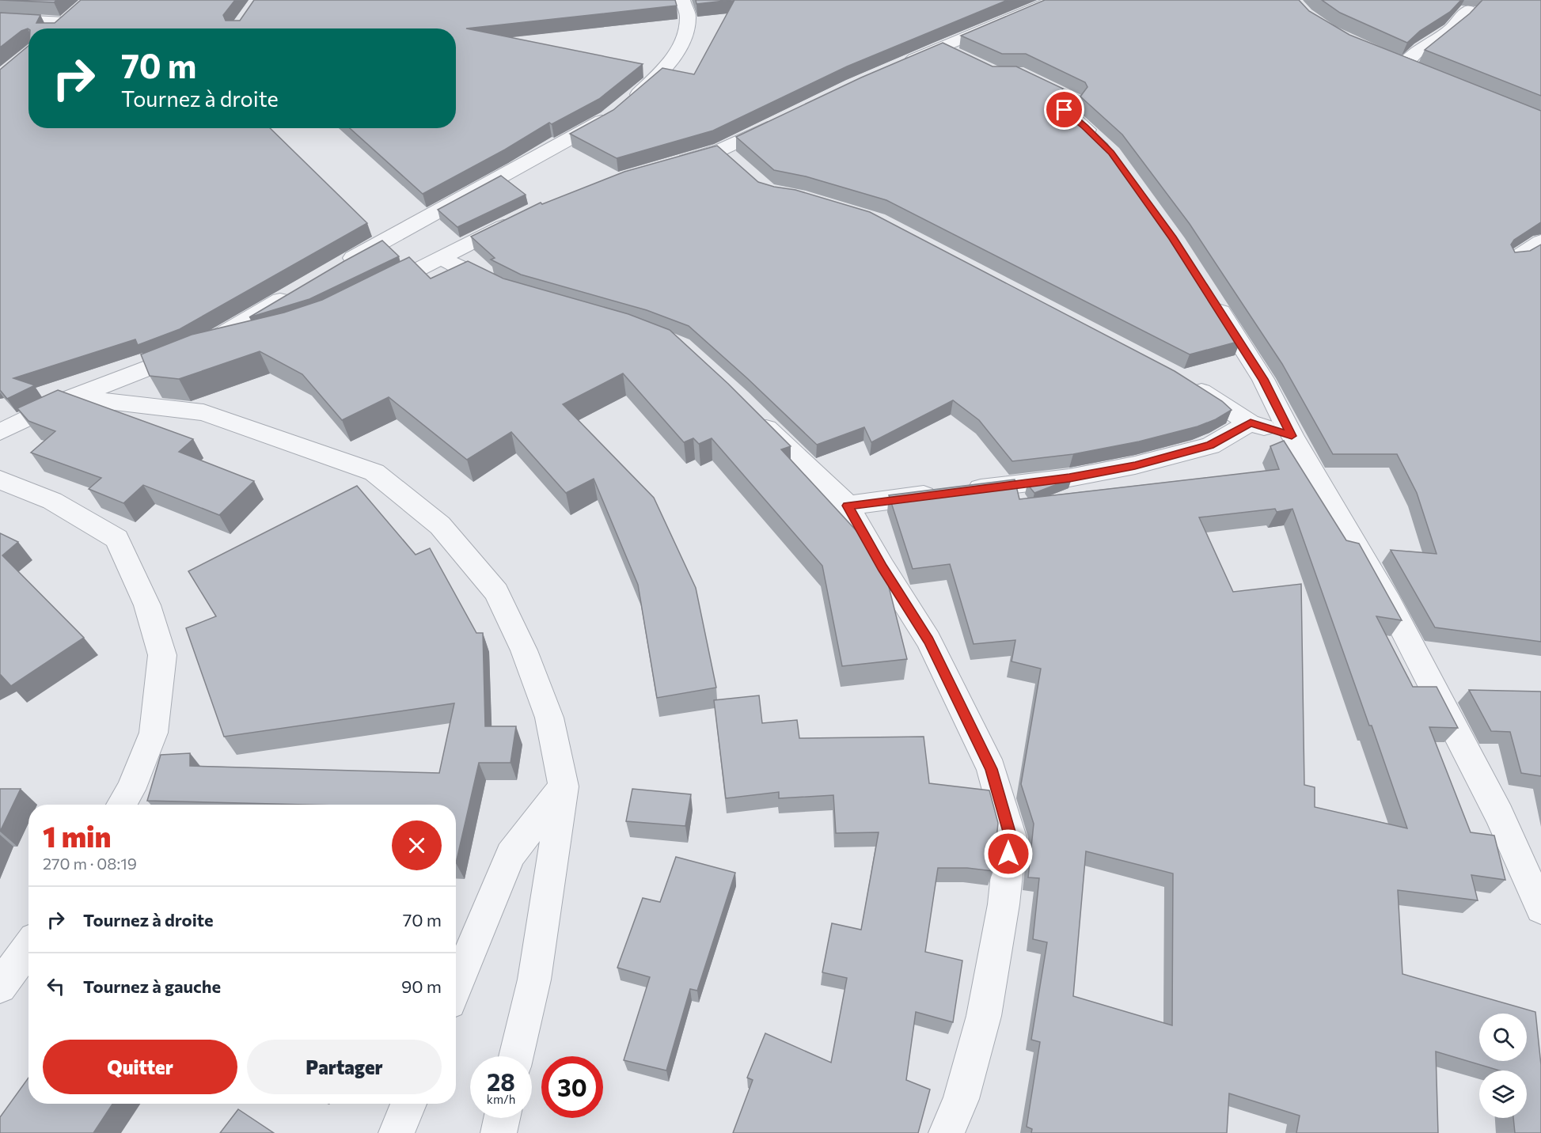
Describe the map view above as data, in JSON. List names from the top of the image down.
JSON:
{
  "page": {
    "turn": ["70 m", "Tournez à droite"],
    "heading": ["1 min", "270 m · 08:19"],
    "list": [
      {
        "name": "Tournez à droite",
        "value": "70 m"
      },
      {
        "name": "Tournez à gauche",
        "value": "90 m"
      }
    ],
    "buttons": ["Quitter", "Partager"],
    "speed": "28 km/h",
    "limit": "30"
  }
}
